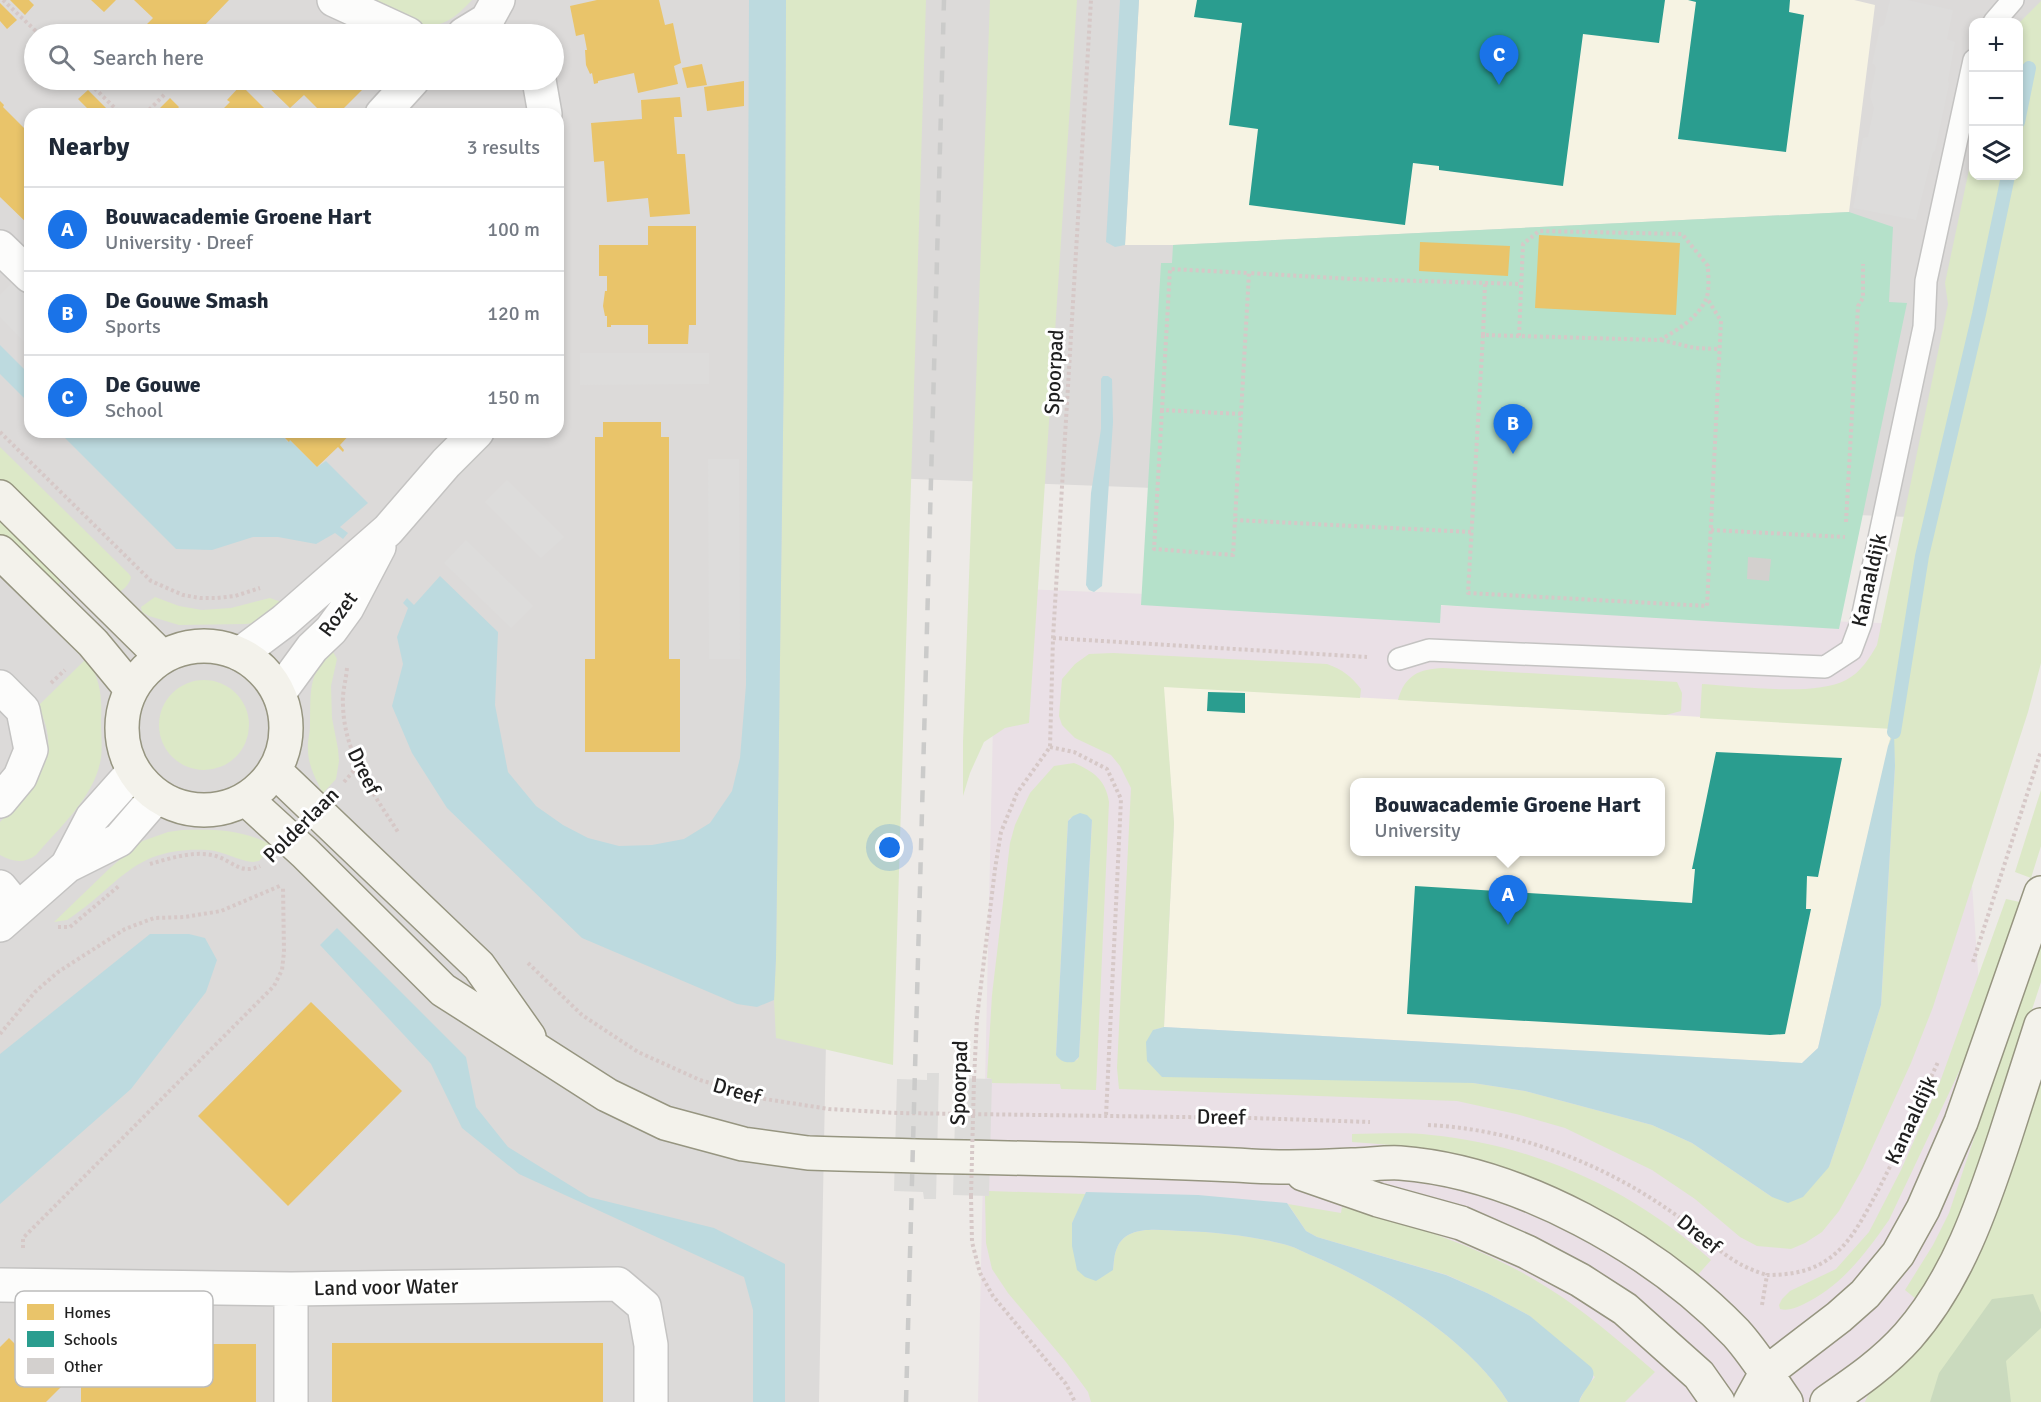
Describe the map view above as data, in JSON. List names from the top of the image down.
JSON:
{
  "streets": {
    "main road": ["Kanaaldijk"],
    "street": ["Rozet", "Land voor Water"],
    "path": ["Spoorpad", "Dreef", "Polderlaan"]
  },
  "crossings": [
    ["Kanaaldijk", "Dreef"],
    ["Rozet", "Dreef"],
    ["Dreef", "Polderlaan"]
  ],
  "legend": ["Homes", "Schools", "Other"],
  "page": {
    "map_buttons": ["+", "−"],
    "search": "Search here",
    "pins": ["C", "B", "A"],
    "heading": ["Nearby", "3 results"],
    "list": [
      {
        "mark": "A",
        "name": "Bouwacademie Groene Hart",
        "note": "University · Dreef",
        "value": "100 m"
      },
      {
        "mark": "B",
        "name": "De Gouwe Smash",
        "note": "Sports",
        "value": "120 m"
      },
      {
        "mark": "C",
        "name": "De Gouwe",
        "note": "School",
        "value": "150 m"
      }
    ],
    "popup": ["Bouwacademie Groene Hart", "University"]
  }
}
